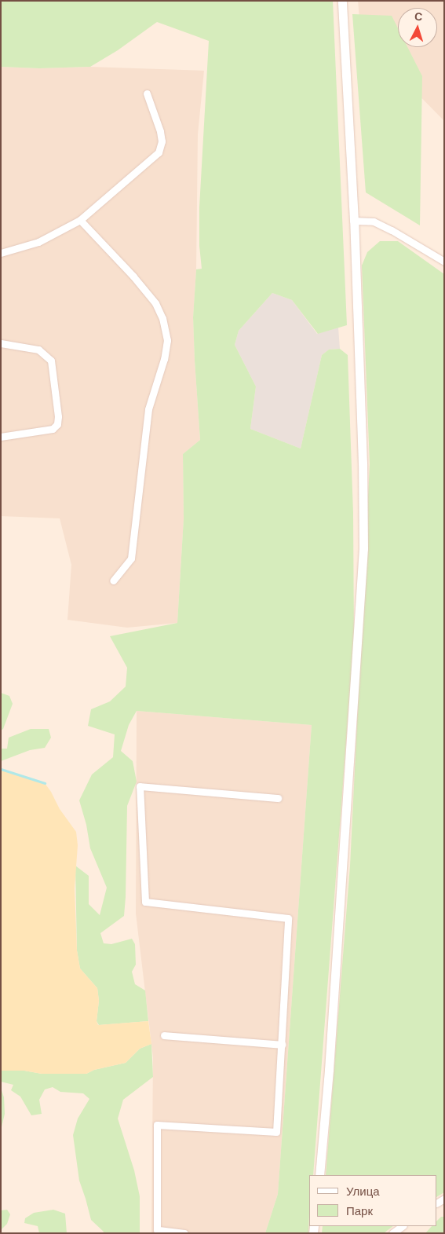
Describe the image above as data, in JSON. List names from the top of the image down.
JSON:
{
  "legend": ["Улица", "Парк"],
  "north": "top"
}
